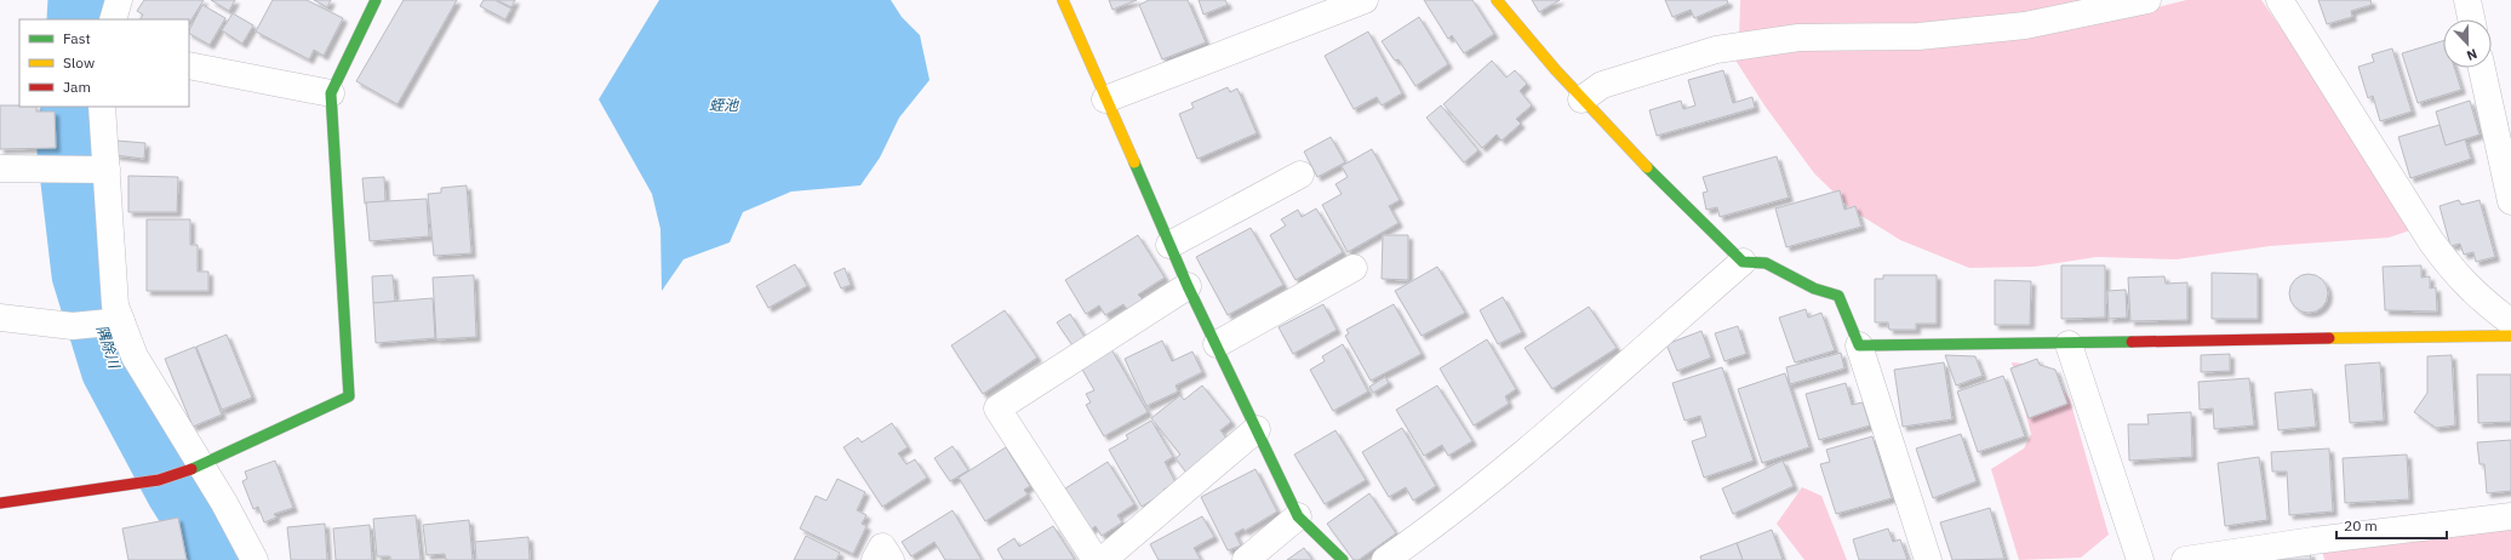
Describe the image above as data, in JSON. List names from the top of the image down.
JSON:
{
  "water": ["蛭池", "隅除川"],
  "legend": ["Fast", "Slow", "Jam"],
  "scale_bar": "20 m",
  "north": "bottom"
}
